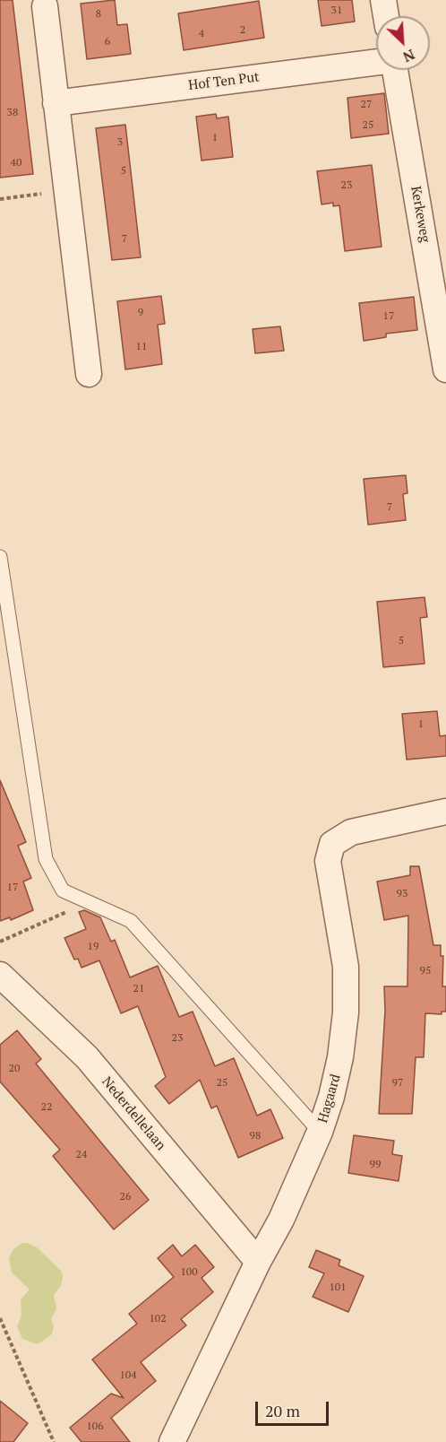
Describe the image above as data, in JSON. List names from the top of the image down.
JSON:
{
  "streets": {
    "street": [
      "Hof Ten Put",
      "Kerkeweg",
      "Hagaard",
      "Nederdellelaan"
    ]
  },
  "crossings": [
    ["Hagaard", "Nederdellelaan"]
  ],
  "house_numbers": [
    "31",
    "8",
    "2",
    "4",
    "6",
    "27",
    "38",
    "25",
    "1",
    "3",
    "40",
    "5",
    "23",
    "7",
    "9",
    "17",
    "11",
    "7",
    "5",
    "1",
    "17",
    "93",
    "19",
    "95",
    "21",
    "23",
    "20",
    "25",
    "97",
    "22",
    "98",
    "24",
    "99",
    "26",
    "100",
    "101",
    "102",
    "104",
    "106"
  ],
  "scale_bar": "20 m",
  "north": "bottom right"
}
